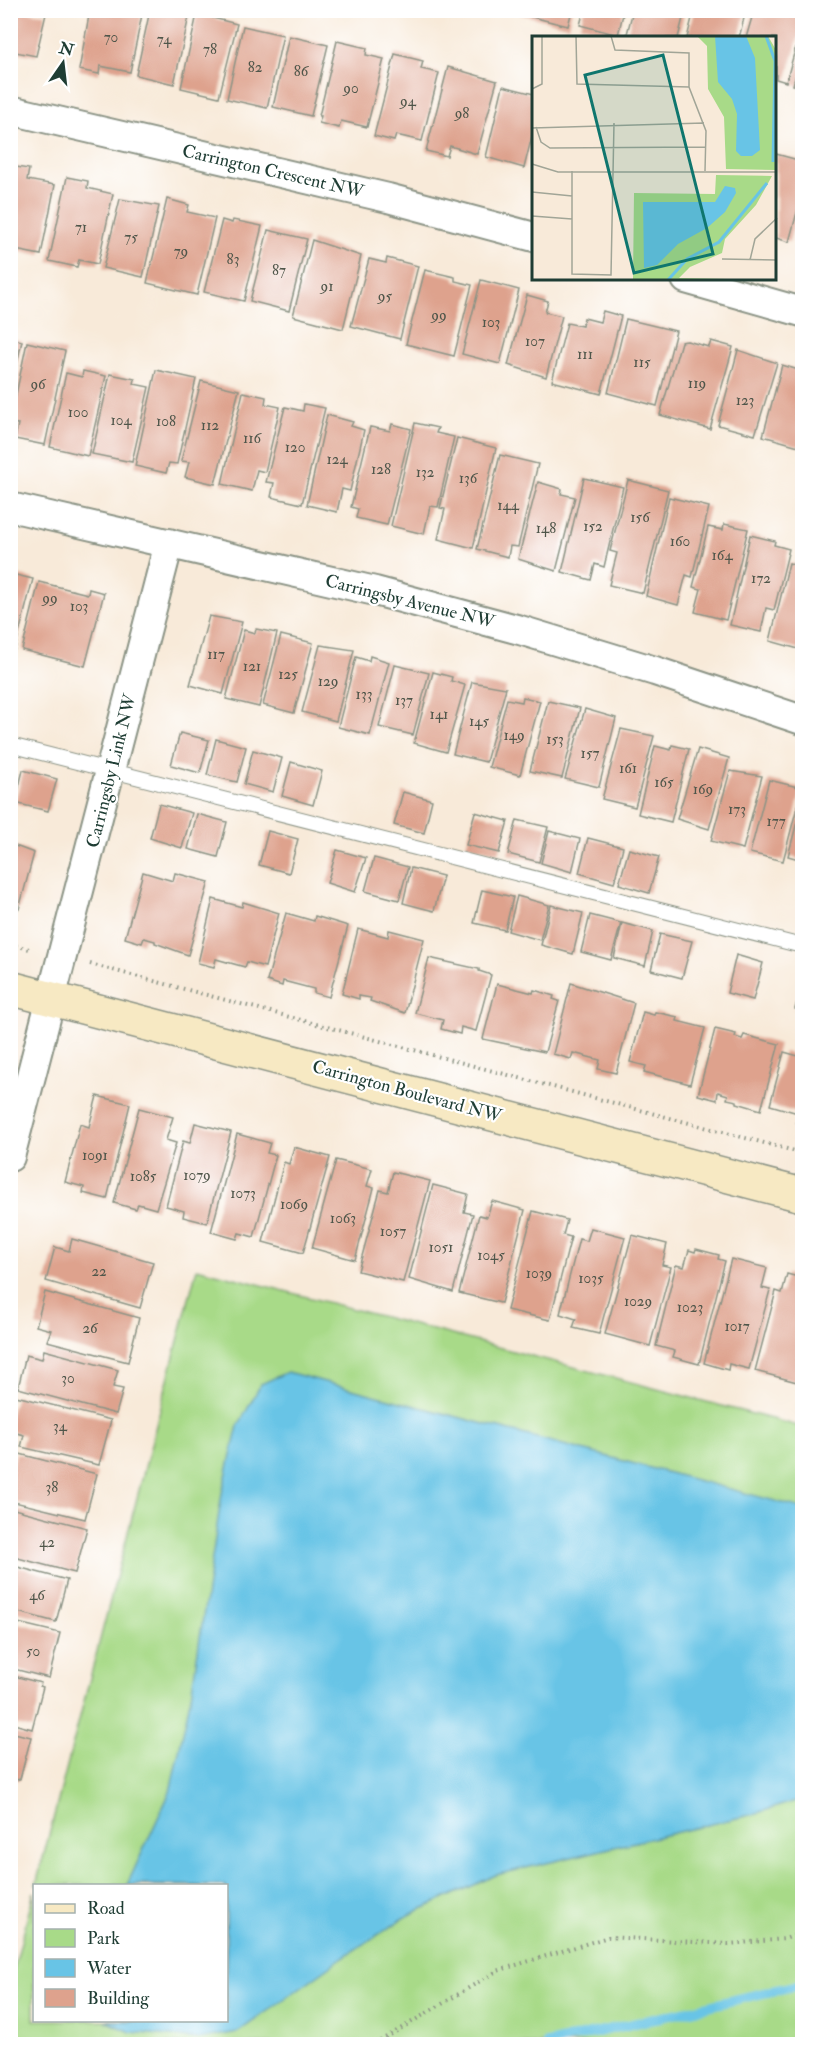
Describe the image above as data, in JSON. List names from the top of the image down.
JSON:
{
  "streets": {
    "street": [
      "Carrington Crescent NW",
      "Carringsby Avenue NW",
      "Carringsby Link NW",
      "Carrington Boulevard NW"
    ]
  },
  "crossings": [
    ["Carringsby Avenue NW", "Carringsby Link NW"],
    ["Carringsby Link NW", "Carrington Boulevard NW"]
  ],
  "house_numbers": [
    "70",
    "74",
    "78",
    "82",
    "86",
    "90",
    "94",
    "98",
    "71",
    "75",
    "79",
    "83",
    "87",
    "91",
    "95",
    "99",
    "103",
    "107",
    "111",
    "115",
    "119",
    "96",
    "123",
    "100",
    "104",
    "108",
    "112",
    "116",
    "120",
    "124",
    "128",
    "132",
    "136",
    "144",
    "156",
    "152",
    "148",
    "160",
    "164",
    "172",
    "99",
    "103",
    "117",
    "121",
    "125",
    "129",
    "133",
    "137",
    "141",
    "145",
    "149",
    "153",
    "157",
    "161",
    "165",
    "169",
    "173",
    "177",
    "1091",
    "1079",
    "1085",
    "1073",
    "1069",
    "1063",
    "1057",
    "1051",
    "1045",
    "22",
    "1039",
    "1035",
    "1029",
    "1023",
    "1017",
    "26",
    "30",
    "34",
    "38",
    "42",
    "46",
    "50"
  ],
  "legend": [
    "Road",
    "Park",
    "Water",
    "Building"
  ],
  "north": "top"
}
